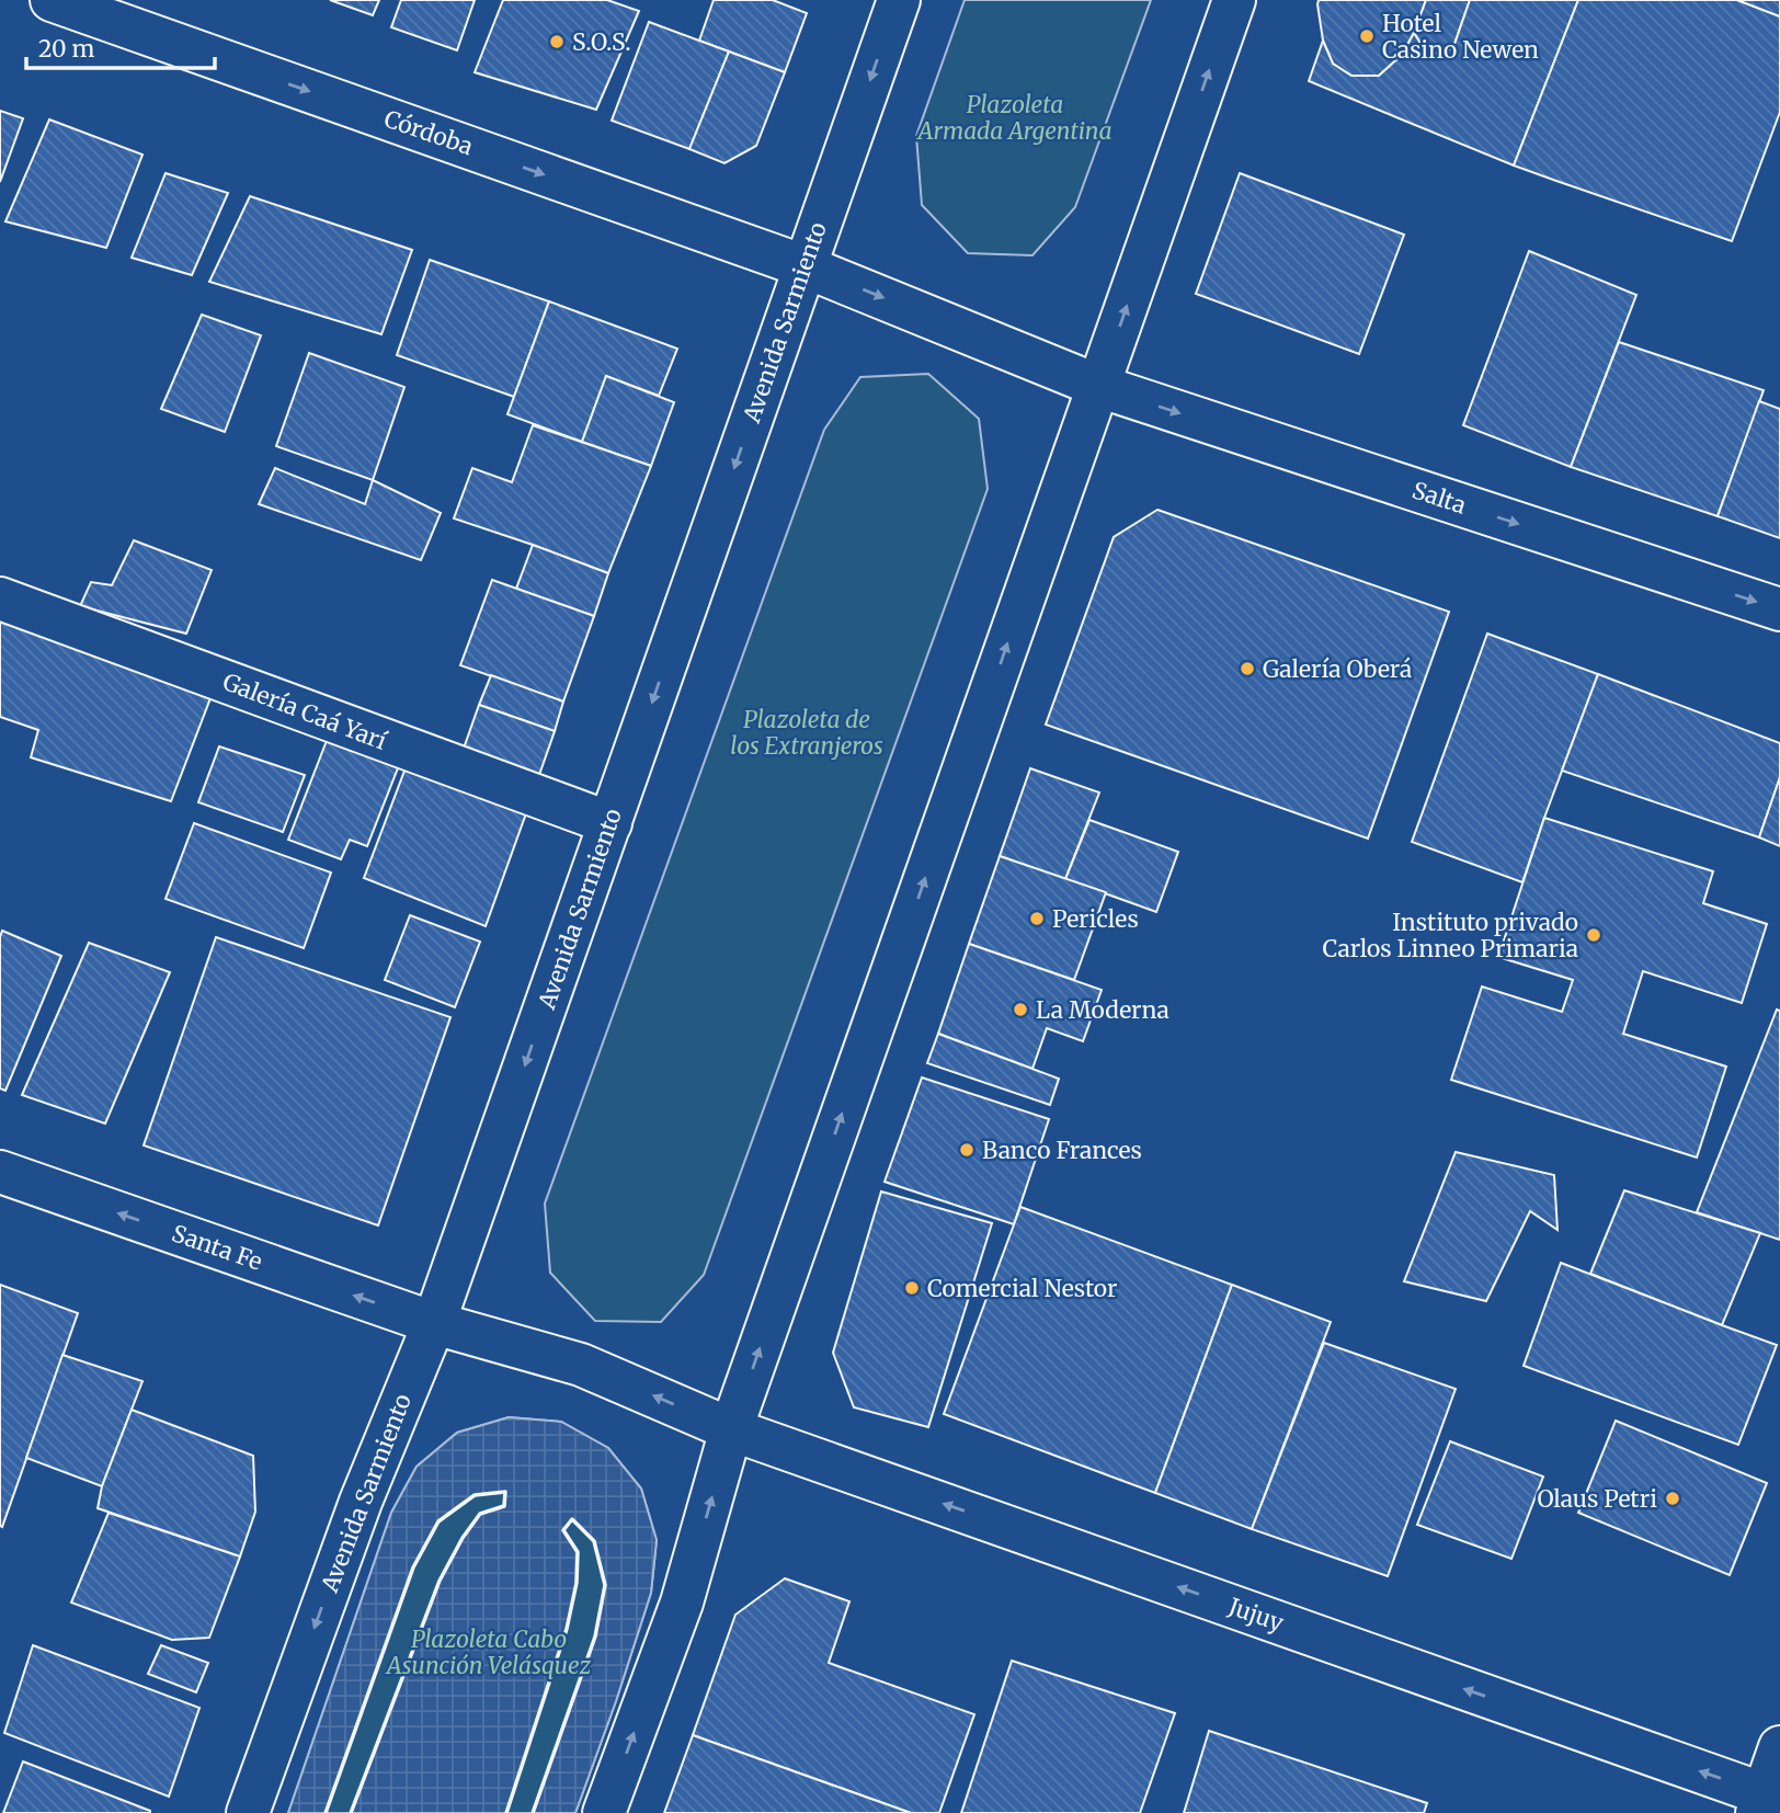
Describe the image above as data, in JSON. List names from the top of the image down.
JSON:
{
  "streets": {
    "street": [
      "Córdoba",
      "Avenida Sarmiento",
      "Salta",
      "Galería Caá Yarí",
      "Santa Fe",
      "Jujuy"
    ]
  },
  "crossings": [
    ["Córdoba", "Avenida Sarmiento"],
    ["Córdoba", "Salta"],
    ["Avenida Sarmiento", "Galería Caá Yarí"],
    ["Avenida Sarmiento", "Santa Fe"],
    ["Santa Fe", "Jujuy"]
  ],
  "one_way": [
    "Córdoba",
    "Salta",
    "Santa Fe",
    "Jujuy"
  ],
  "parks": ["Plazoleta Armada Argentina", "Plazoleta de los Extranjeros", "Plazoleta Cabo Asunción Velásquez"],
  "places": [
    "Hotel Casino Newen",
    "S.O.S.",
    "Galería Oberá",
    "Pericles",
    "Instituto privado Carlos Linneo Primaria",
    "La Moderna",
    "Banco Frances",
    "Comercial Nestor",
    "Olaus Petri"
  ],
  "scale_bar": "20 m"
}
